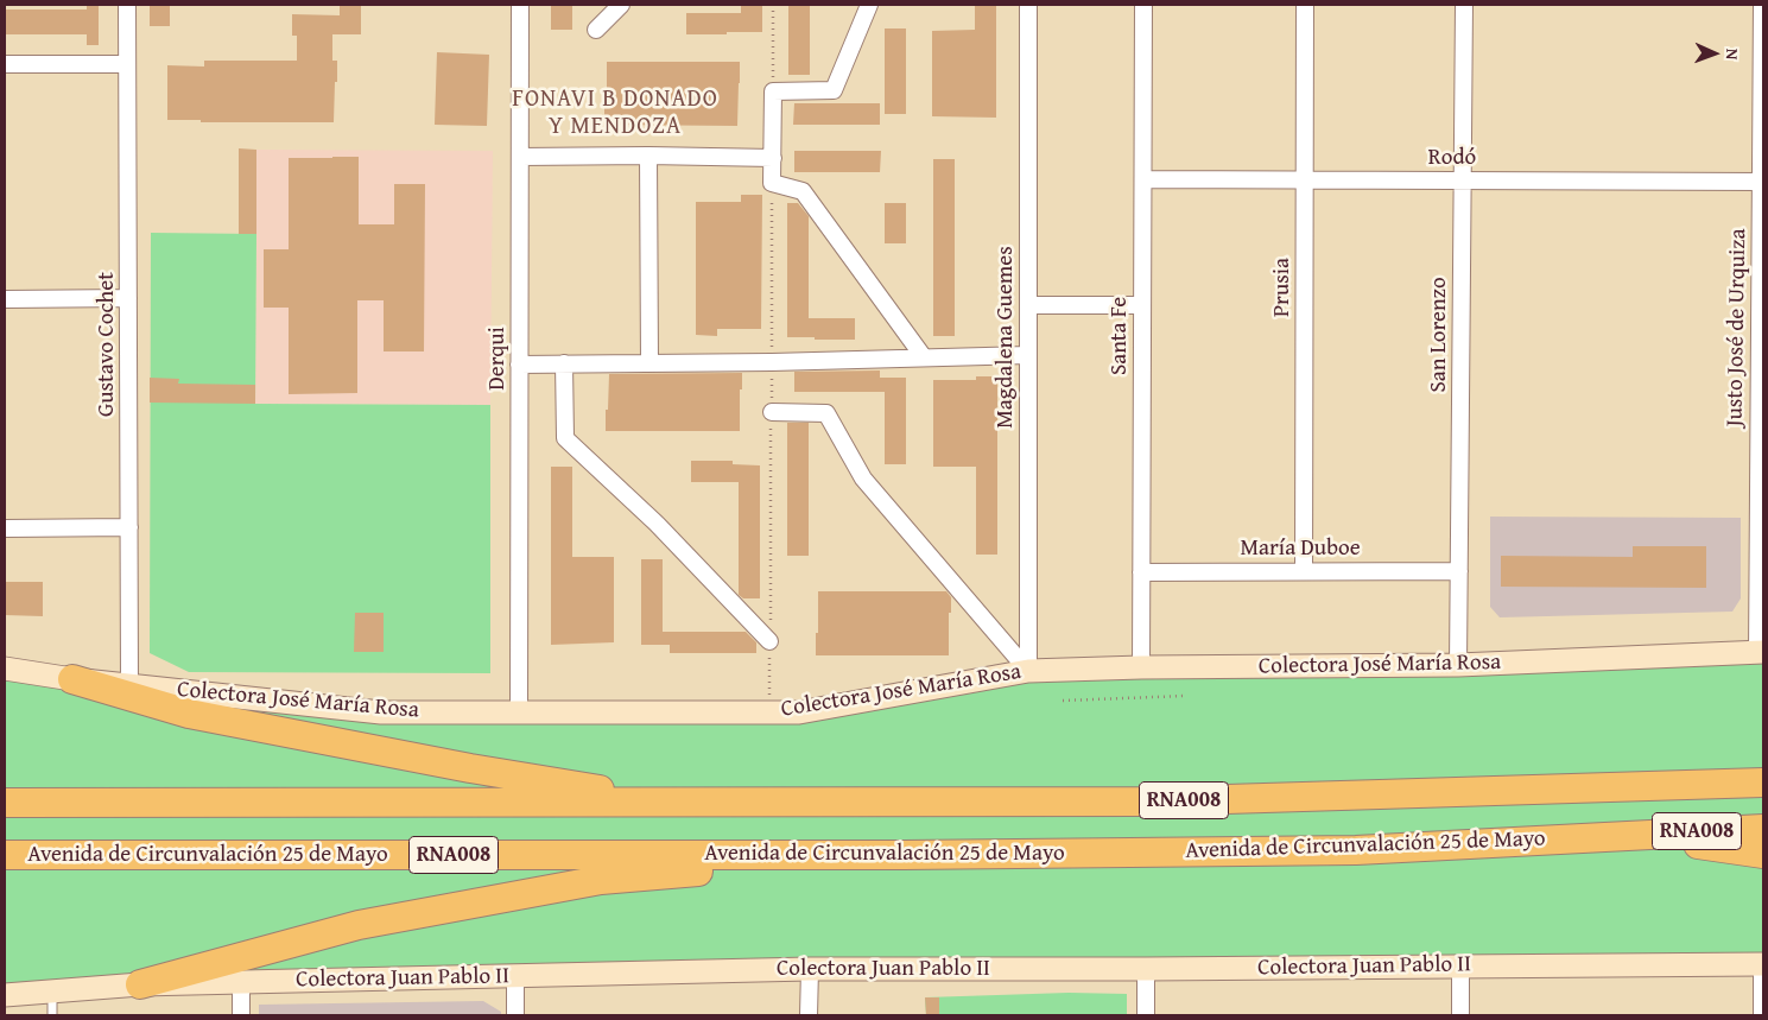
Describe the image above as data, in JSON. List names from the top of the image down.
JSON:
{
  "streets": {
    "highway": ["RNA008", "Avenida de Circunvalación 25 de Mayo"],
    "main road": ["Colectora José María Rosa", "Colectora Juan Pablo II"],
    "street": [
      "Rodó",
      "Prusia",
      "Justo José de Urquiza",
      "San Lorenzo",
      "Santa Fe",
      "Magdalena Guemes",
      "Gustavo Cochet",
      "Derqui",
      "María Duboe"
    ]
  },
  "crossings": [
    ["Rodó", "Prusia"],
    ["Rodó", "Justo José de Urquiza"],
    ["Rodó", "San Lorenzo"],
    ["Rodó", "Santa Fe"],
    ["Prusia", "María Duboe"],
    ["Justo José de Urquiza", "Colectora José María Rosa"],
    ["San Lorenzo", "María Duboe"],
    ["San Lorenzo", "Colectora José María Rosa"],
    ["Santa Fe", "María Duboe"],
    ["Santa Fe", "Colectora José María Rosa"],
    ["Magdalena Guemes", "Colectora José María Rosa"],
    ["Gustavo Cochet", "Colectora José María Rosa"],
    ["Derqui", "Colectora José María Rosa"]
  ],
  "districts": ["FONAVI B DONADO Y MENDOZA"],
  "north": "right"
}
